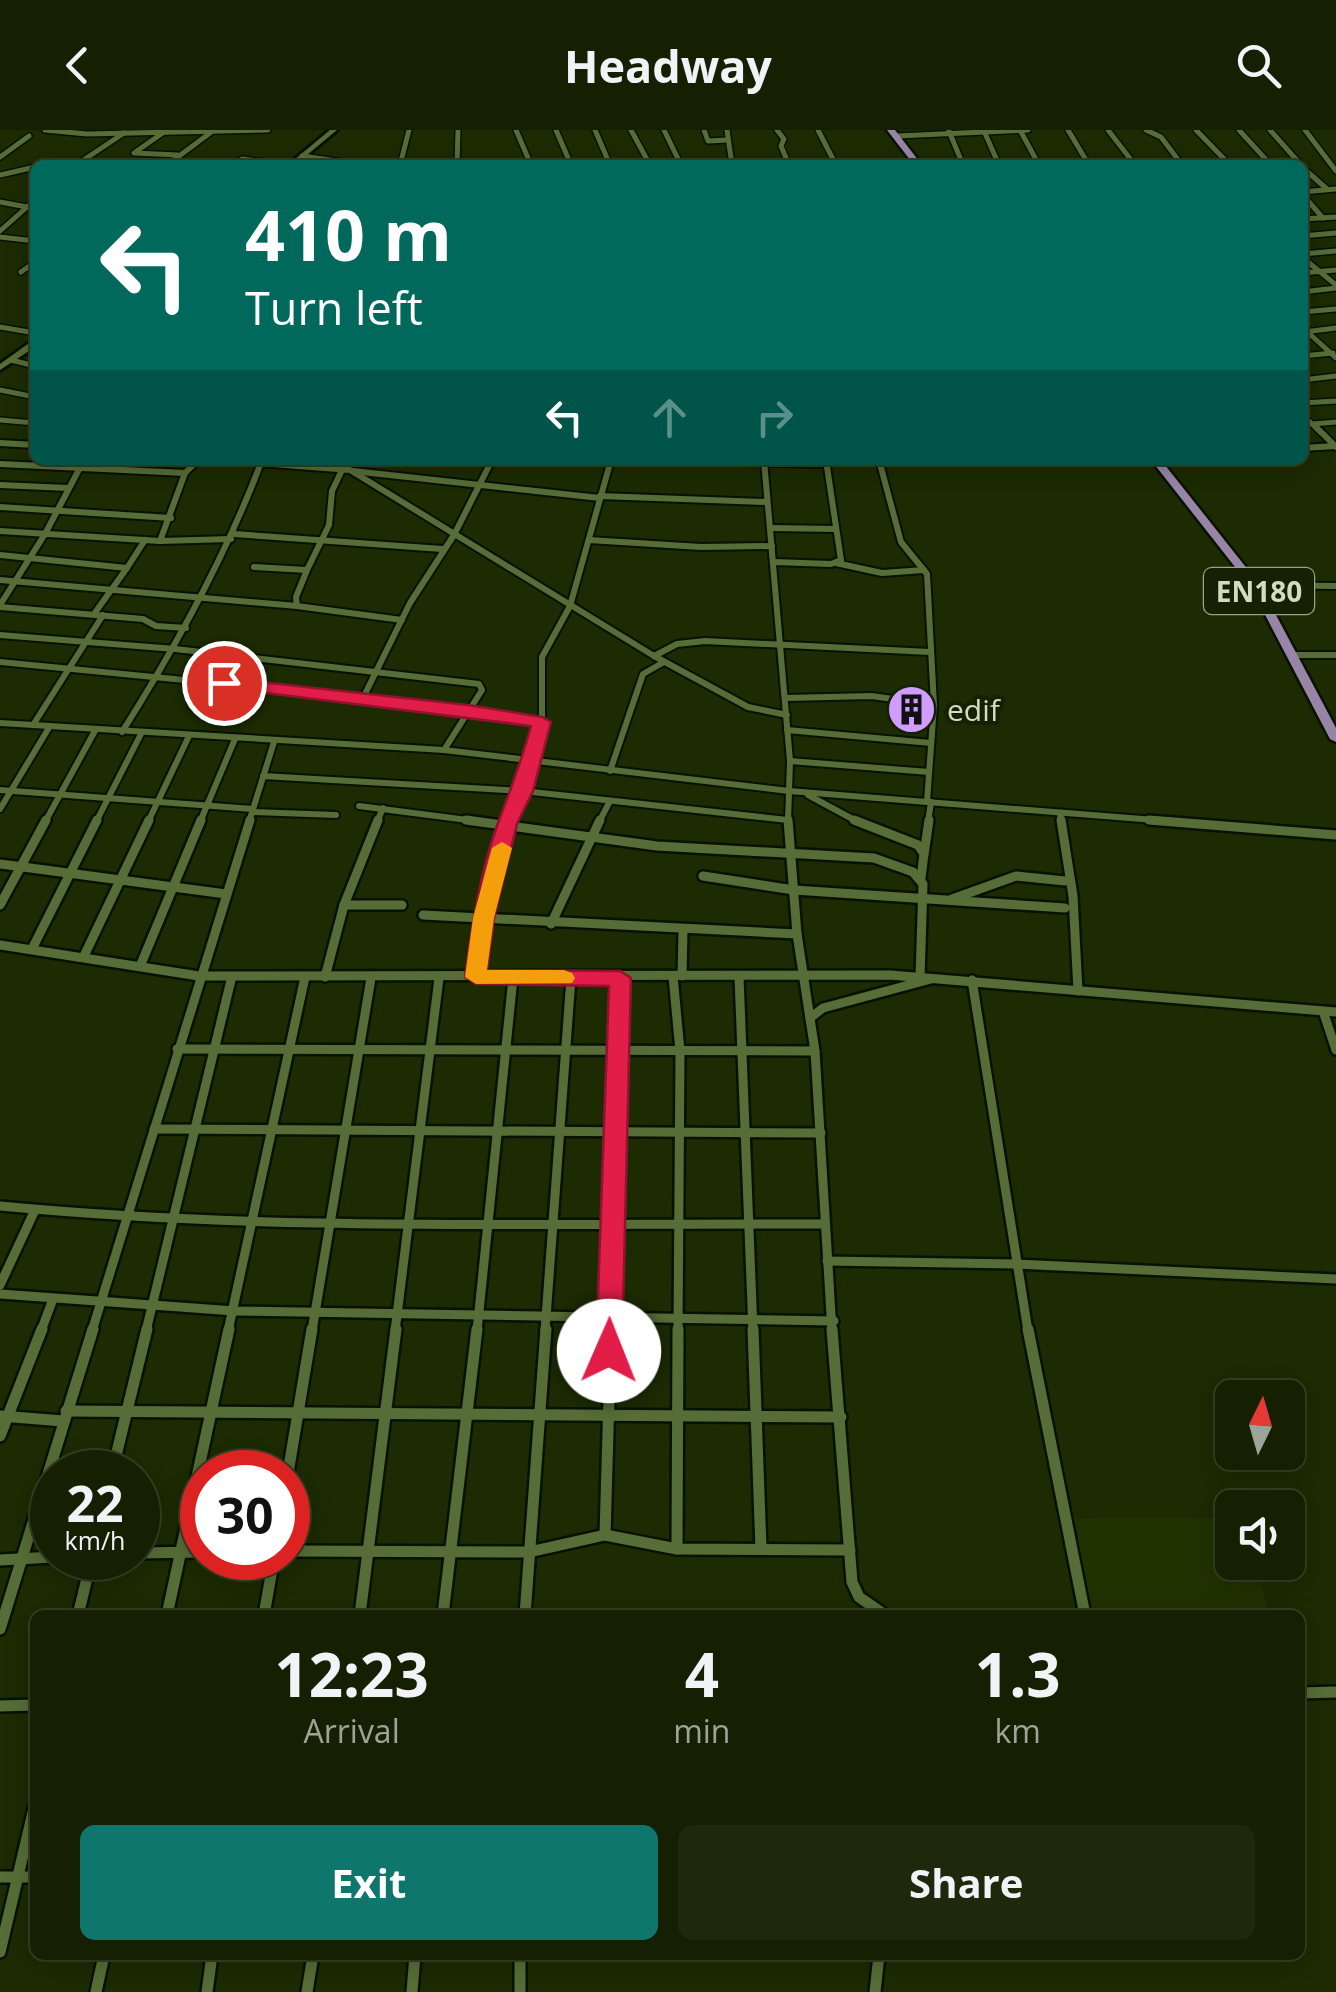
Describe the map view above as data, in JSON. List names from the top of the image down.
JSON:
{
  "streets": {
    "main road": ["EN180"]
  },
  "places": {
    "building": ["edif"]
  },
  "north": "top",
  "page": {
    "header": "Headway",
    "turn": ["410 m", "Turn left"],
    "speed": "22 km/h",
    "limit": "30",
    "eta": [
      "12:23",
      "Arrival",
      "4",
      "min",
      "1.3",
      "km"
    ],
    "buttons": ["Exit", "Share"]
  }
}
